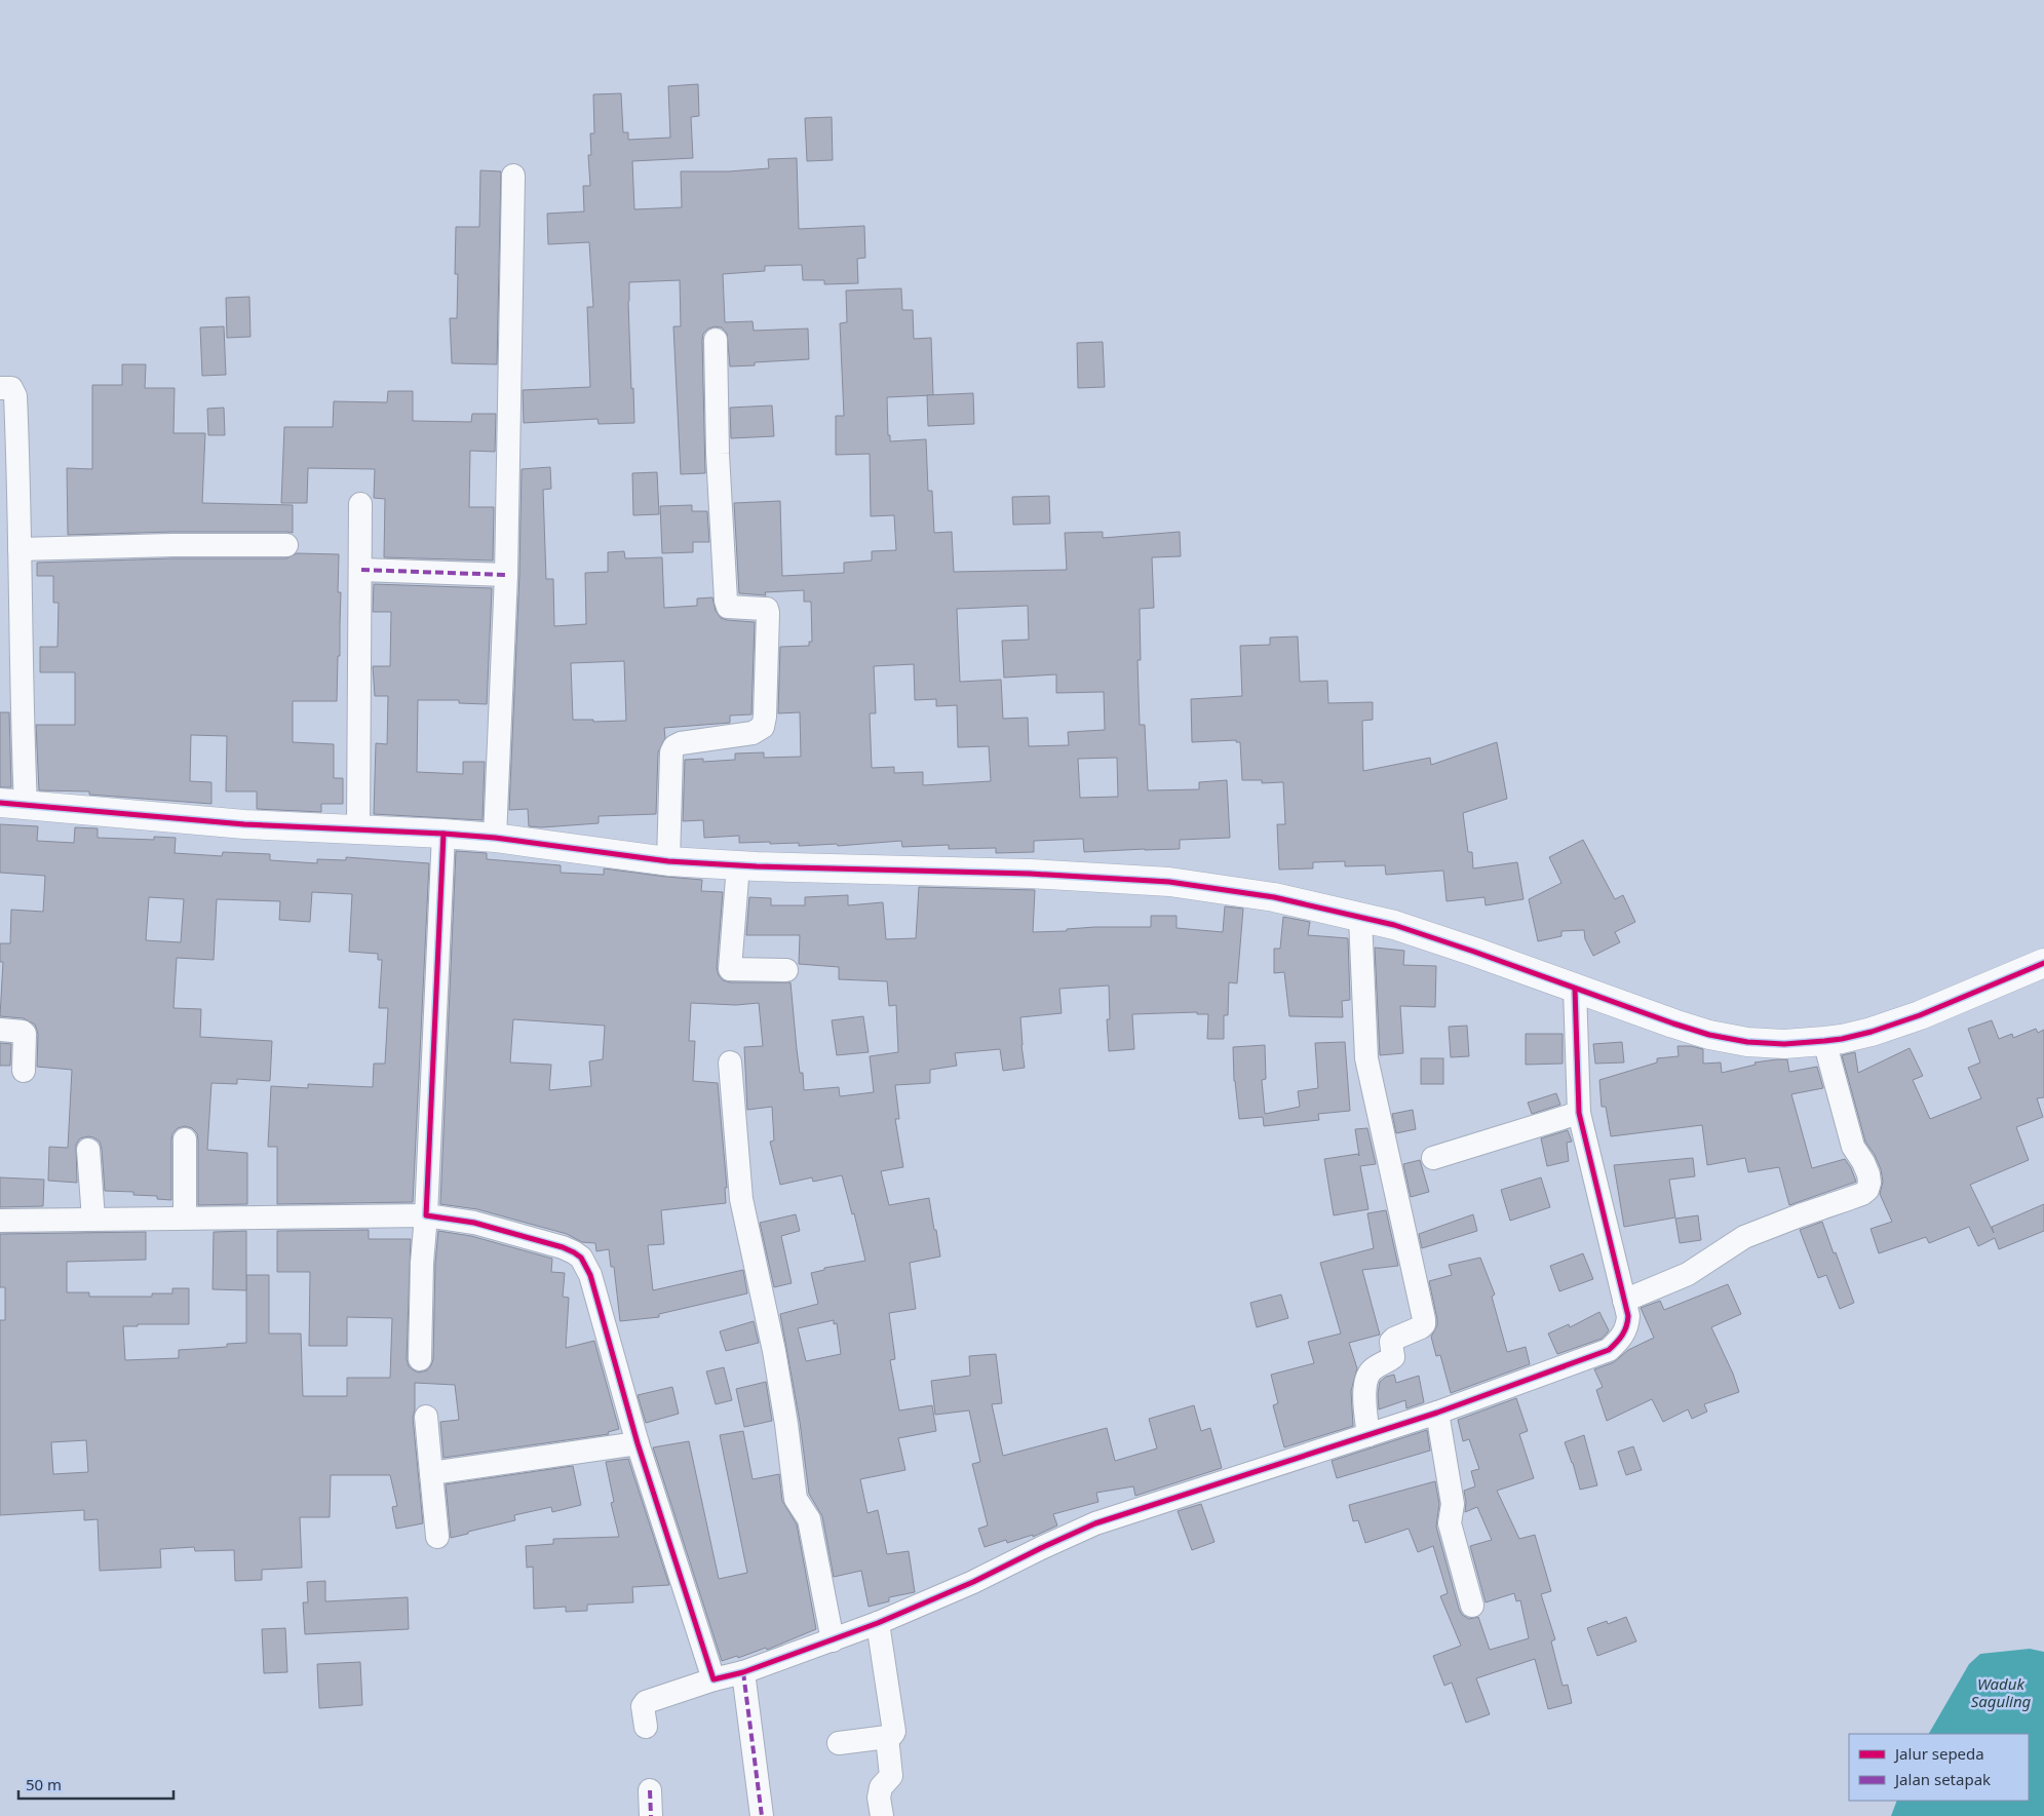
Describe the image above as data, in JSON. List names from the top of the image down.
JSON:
{
  "water": ["Waduk Saguling"],
  "legend": ["Jalur sepeda", "Jalan setapak"],
  "scale_bar": "50 m"
}
